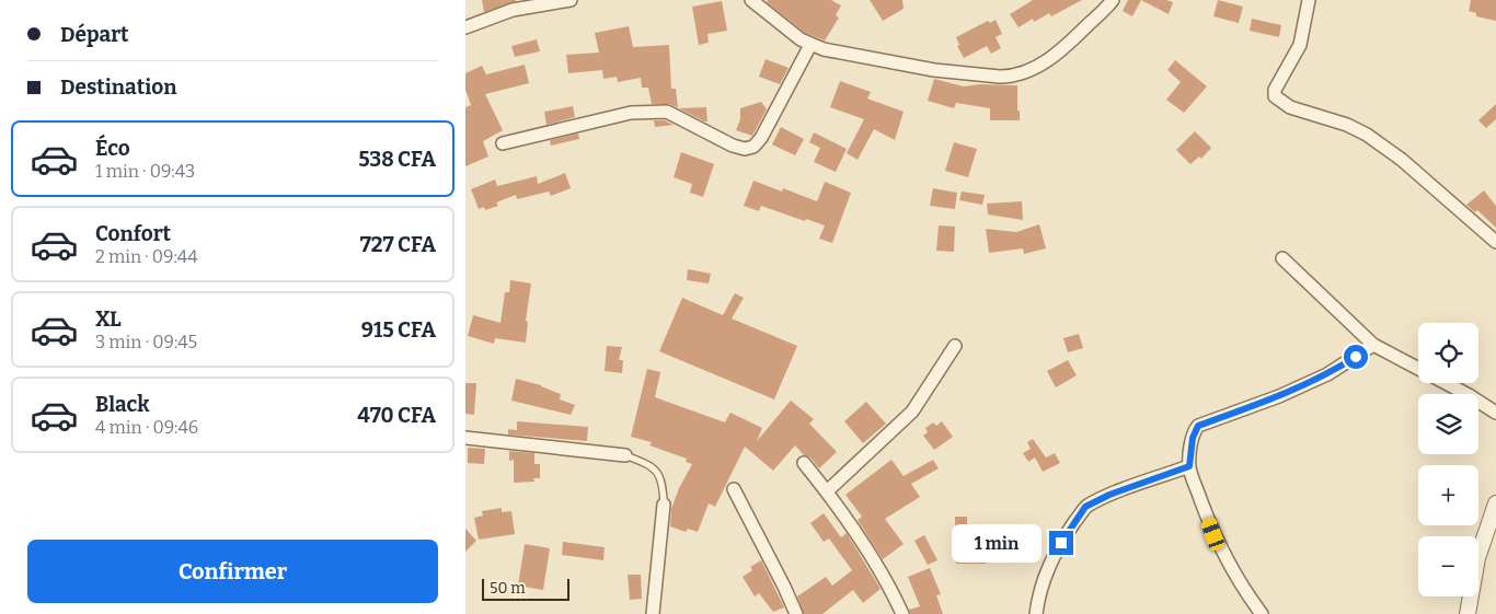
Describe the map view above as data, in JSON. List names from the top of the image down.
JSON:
{
  "scale_bar": "50 m",
  "page": {
    "banner": ["Départ", "Destination"],
    "list": [
      {
        "name": "Éco",
        "note": "1 min · 09:43",
        "value": "538 CFA"
      },
      {
        "name": "Confort",
        "note": "2 min · 09:44",
        "value": "727 CFA"
      },
      {
        "name": "XL",
        "note": "3 min · 09:45",
        "value": "915 CFA"
      },
      {
        "name": "Black",
        "note": "4 min · 09:46",
        "value": "470 CFA"
      }
    ],
    "map_buttons": ["+", "−"],
    "bubble": "1 min",
    "buttons": "Confirmer",
    "scale": "50 m"
  }
}
